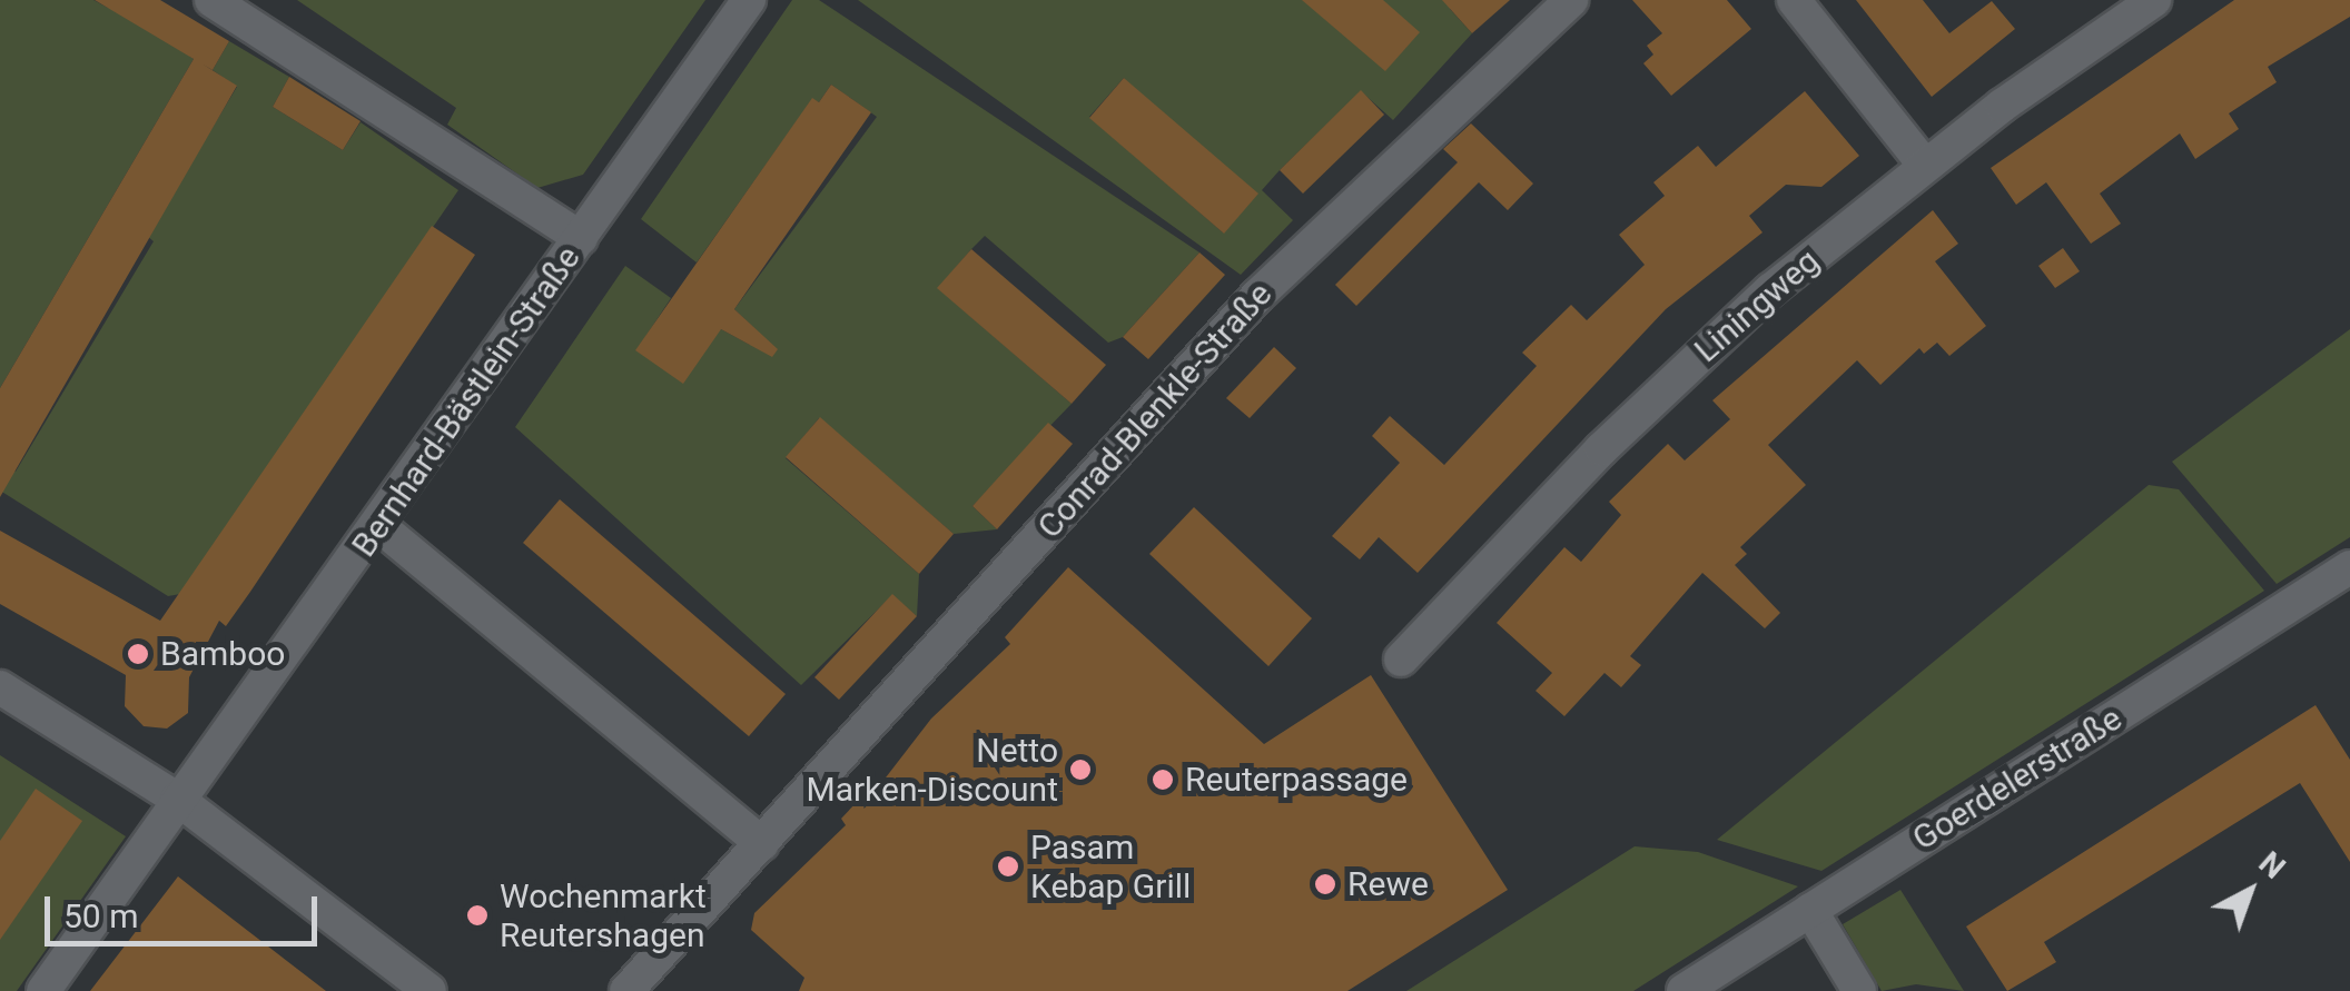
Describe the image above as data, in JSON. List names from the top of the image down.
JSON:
{
  "streets": {
    "street": [
      "Liningweg",
      "Bernhard-Bästlein-Straße",
      "Conrad-Blenkle-Straße",
      "Goerdelerstraße"
    ]
  },
  "places": [
    "Bamboo",
    "Netto Marken-Discount",
    "Reuterpassage",
    "Pasam Kebap Grill",
    "Rewe",
    "Wochenmarkt Reutershagen"
  ],
  "scale_bar": "50 m",
  "north": "top right"
}
